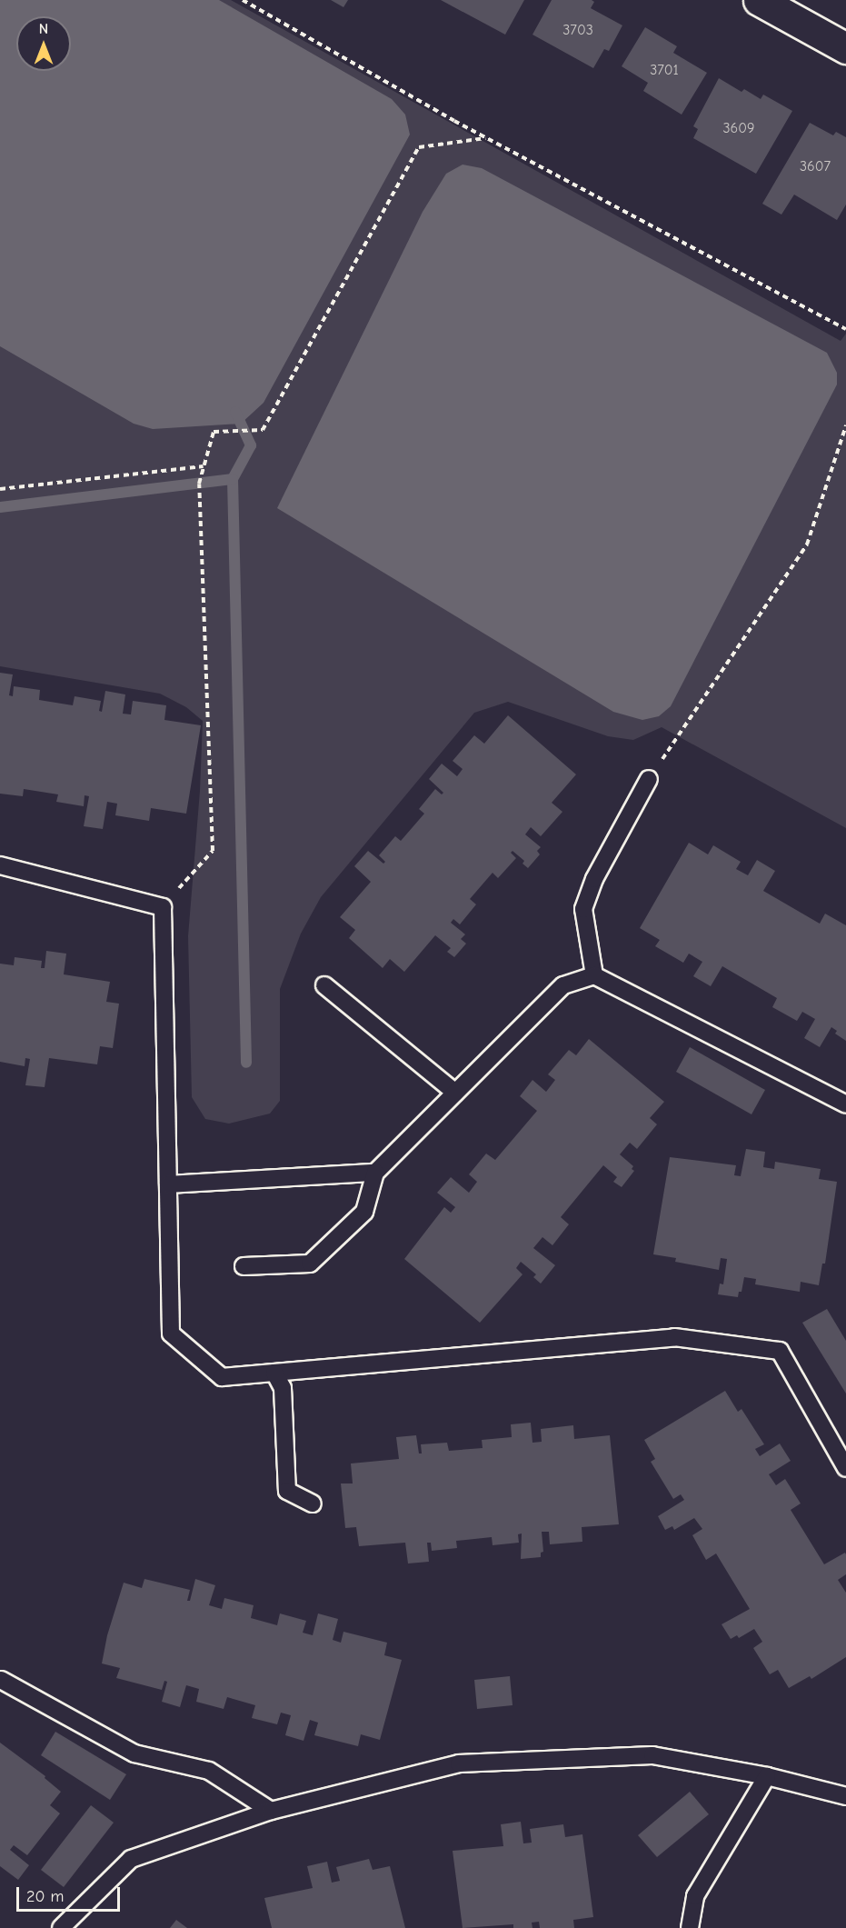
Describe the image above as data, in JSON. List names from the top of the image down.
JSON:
{
  "house_numbers": [
    "3703",
    "3701",
    "3609",
    "3607"
  ],
  "scale_bar": "20 m",
  "north": "top"
}
